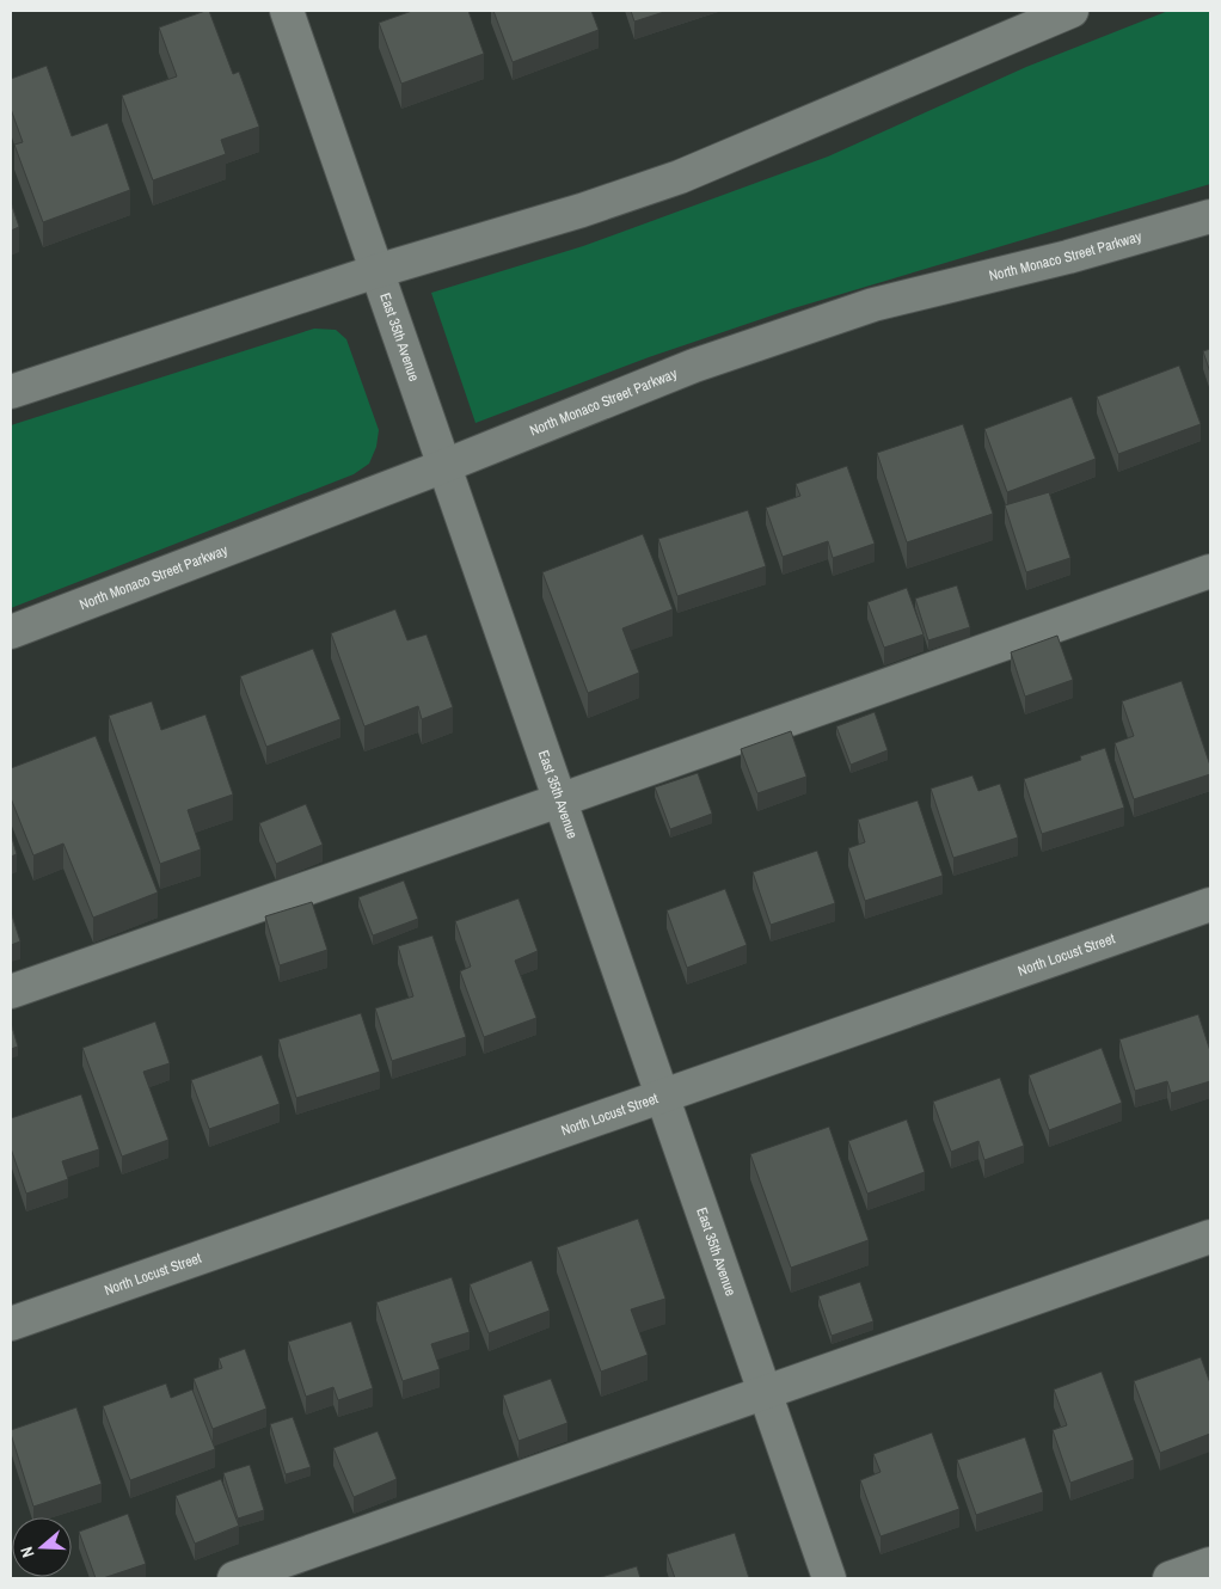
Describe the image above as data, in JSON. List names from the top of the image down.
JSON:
{
  "streets": {
    "street": ["North Monaco Street Parkway", "East 35th Avenue", "North Locust Street"]
  },
  "crossings": [
    ["North Monaco Street Parkway", "East 35th Avenue"],
    ["East 35th Avenue", "North Locust Street"]
  ],
  "north": "left"
}
